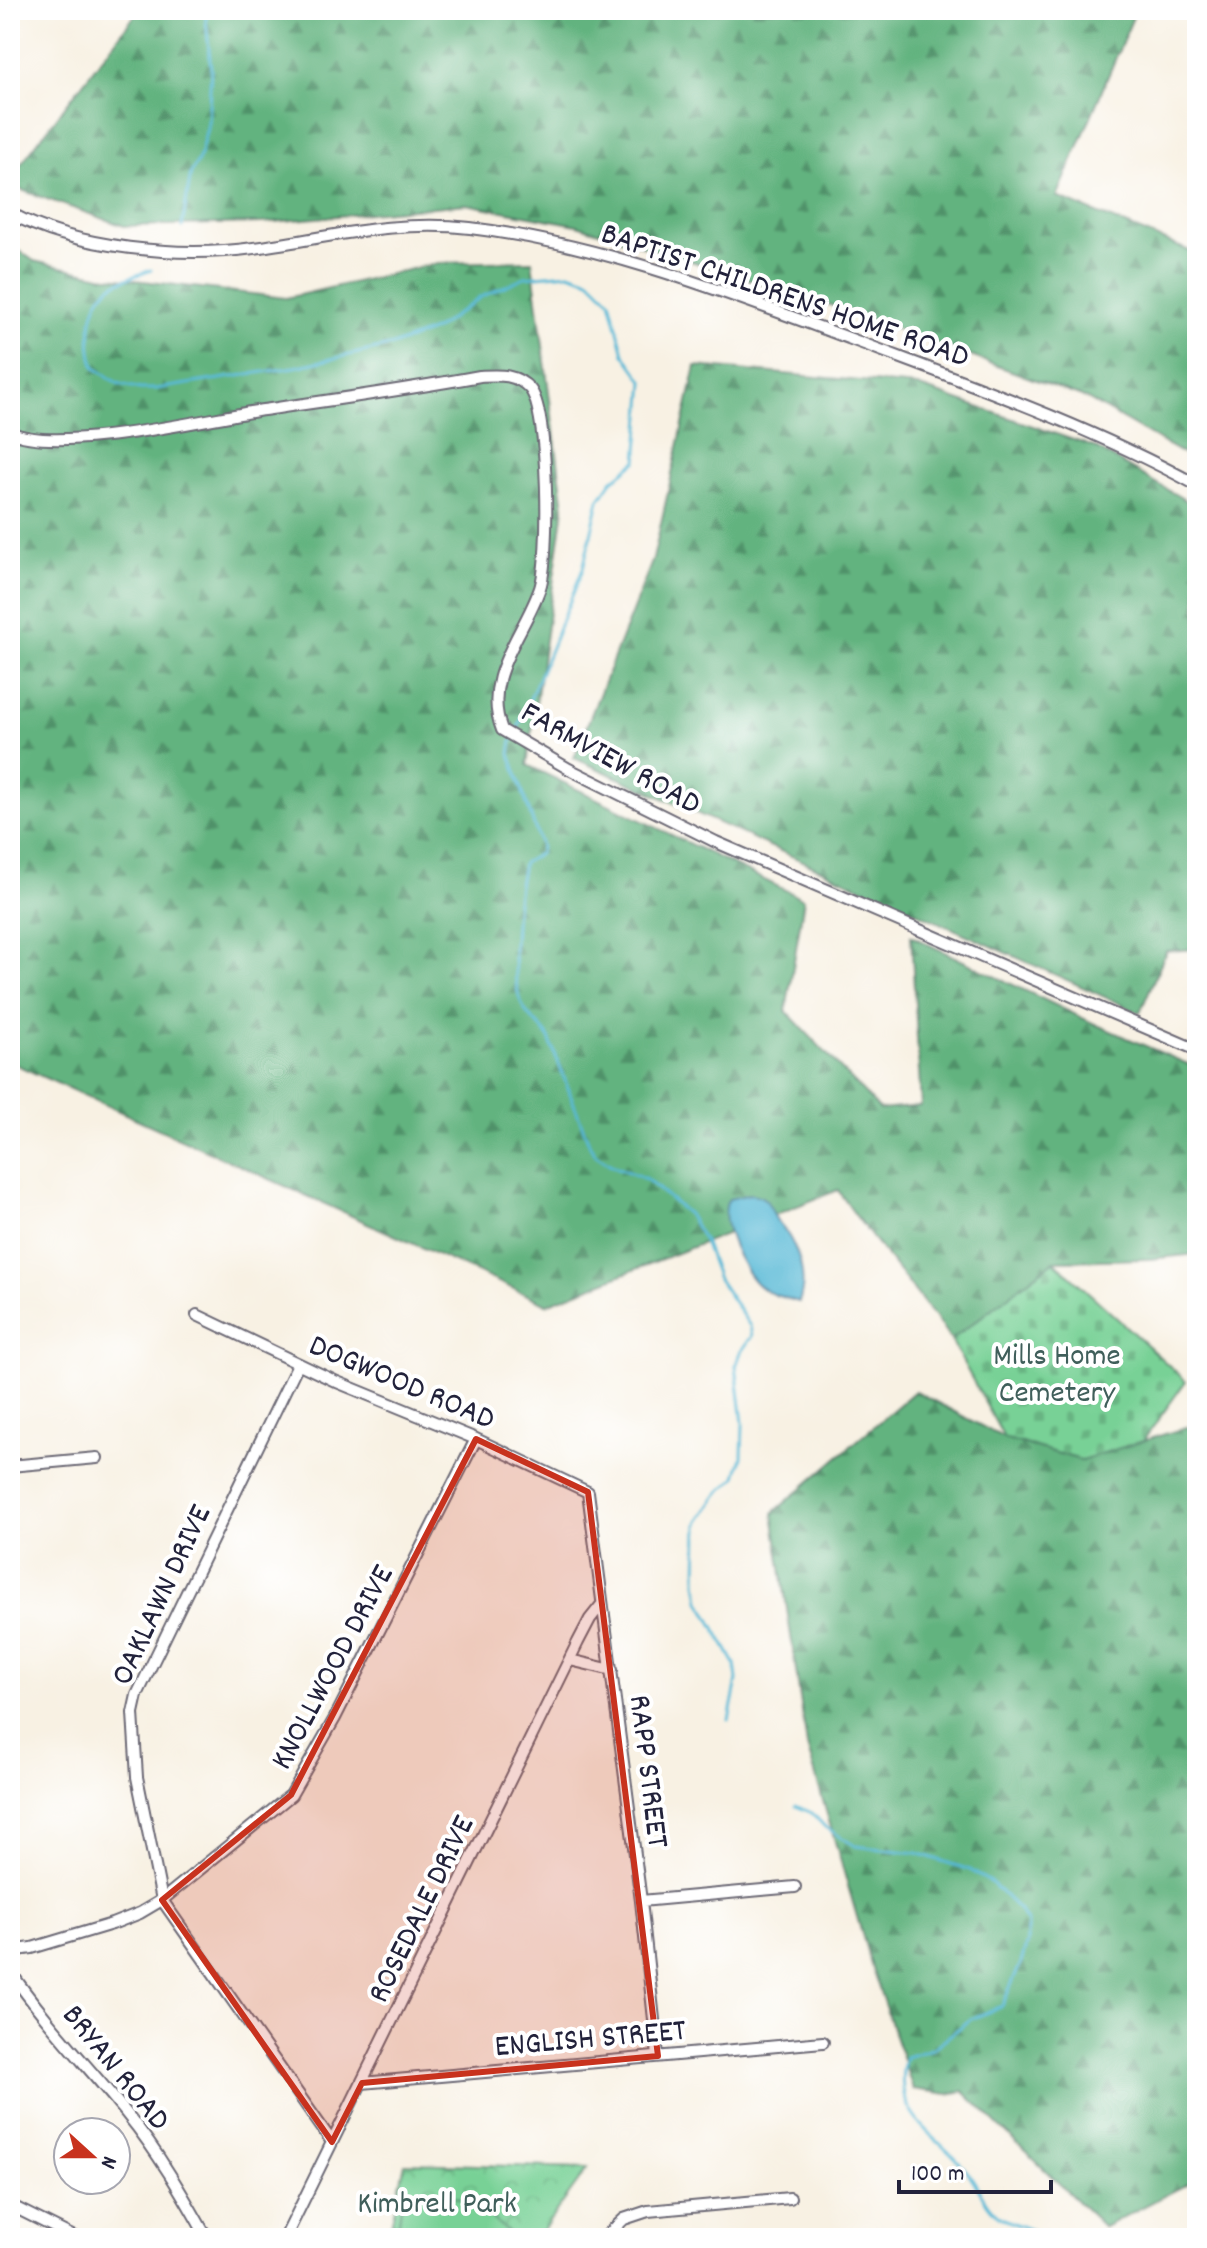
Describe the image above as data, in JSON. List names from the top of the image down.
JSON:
{
  "streets": {
    "street": [
      "BAPTIST CHILDRENS HOME ROAD",
      "FARMVIEW ROAD",
      "DOGWOOD ROAD",
      "OAKLAWN DRIVE",
      "KNOLLWOOD DRIVE",
      "RAPP STREET",
      "ROSEDALE DRIVE",
      "ENGLISH STREET",
      "BRYAN ROAD"
    ]
  },
  "crossings": [
    ["DOGWOOD ROAD", "OAKLAWN DRIVE"],
    ["DOGWOOD ROAD", "KNOLLWOOD DRIVE"],
    ["DOGWOOD ROAD", "RAPP STREET"],
    ["OAKLAWN DRIVE", "KNOLLWOOD DRIVE"],
    ["OAKLAWN DRIVE", "ROSEDALE DRIVE"],
    ["RAPP STREET", "ROSEDALE DRIVE"],
    ["RAPP STREET", "ENGLISH STREET"],
    ["ROSEDALE DRIVE", "ENGLISH STREET"]
  ],
  "parks": ["Mills Home Cemetery", "Kimbrell Park"],
  "scale_bar": "100 m",
  "north": "right"
}
